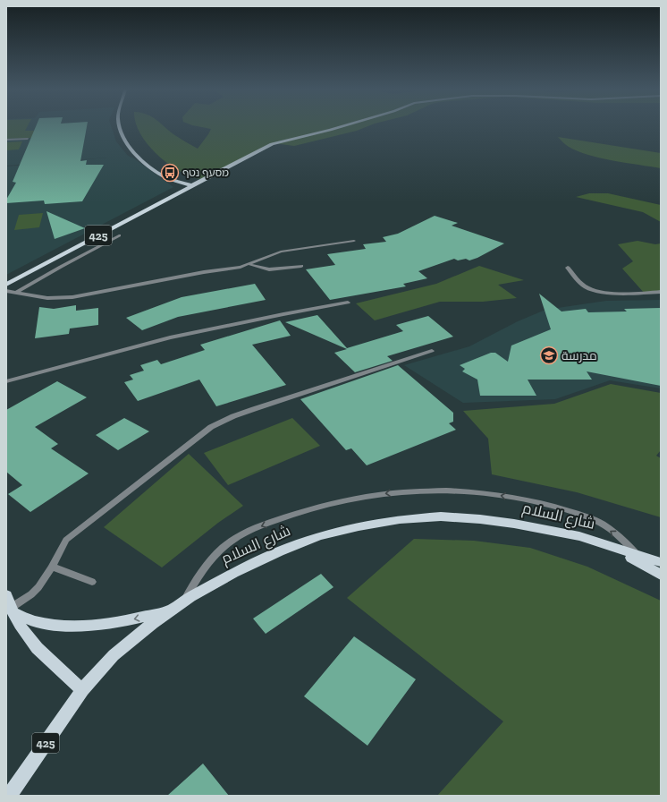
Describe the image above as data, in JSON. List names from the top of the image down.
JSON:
{
  "streets": {
    "main road": ["425", "شارع السلام"]
  },
  "places": {
    "bus stop": ["מסעף נטף"],
    "school or university": ["مدرسة"]
  }
}
